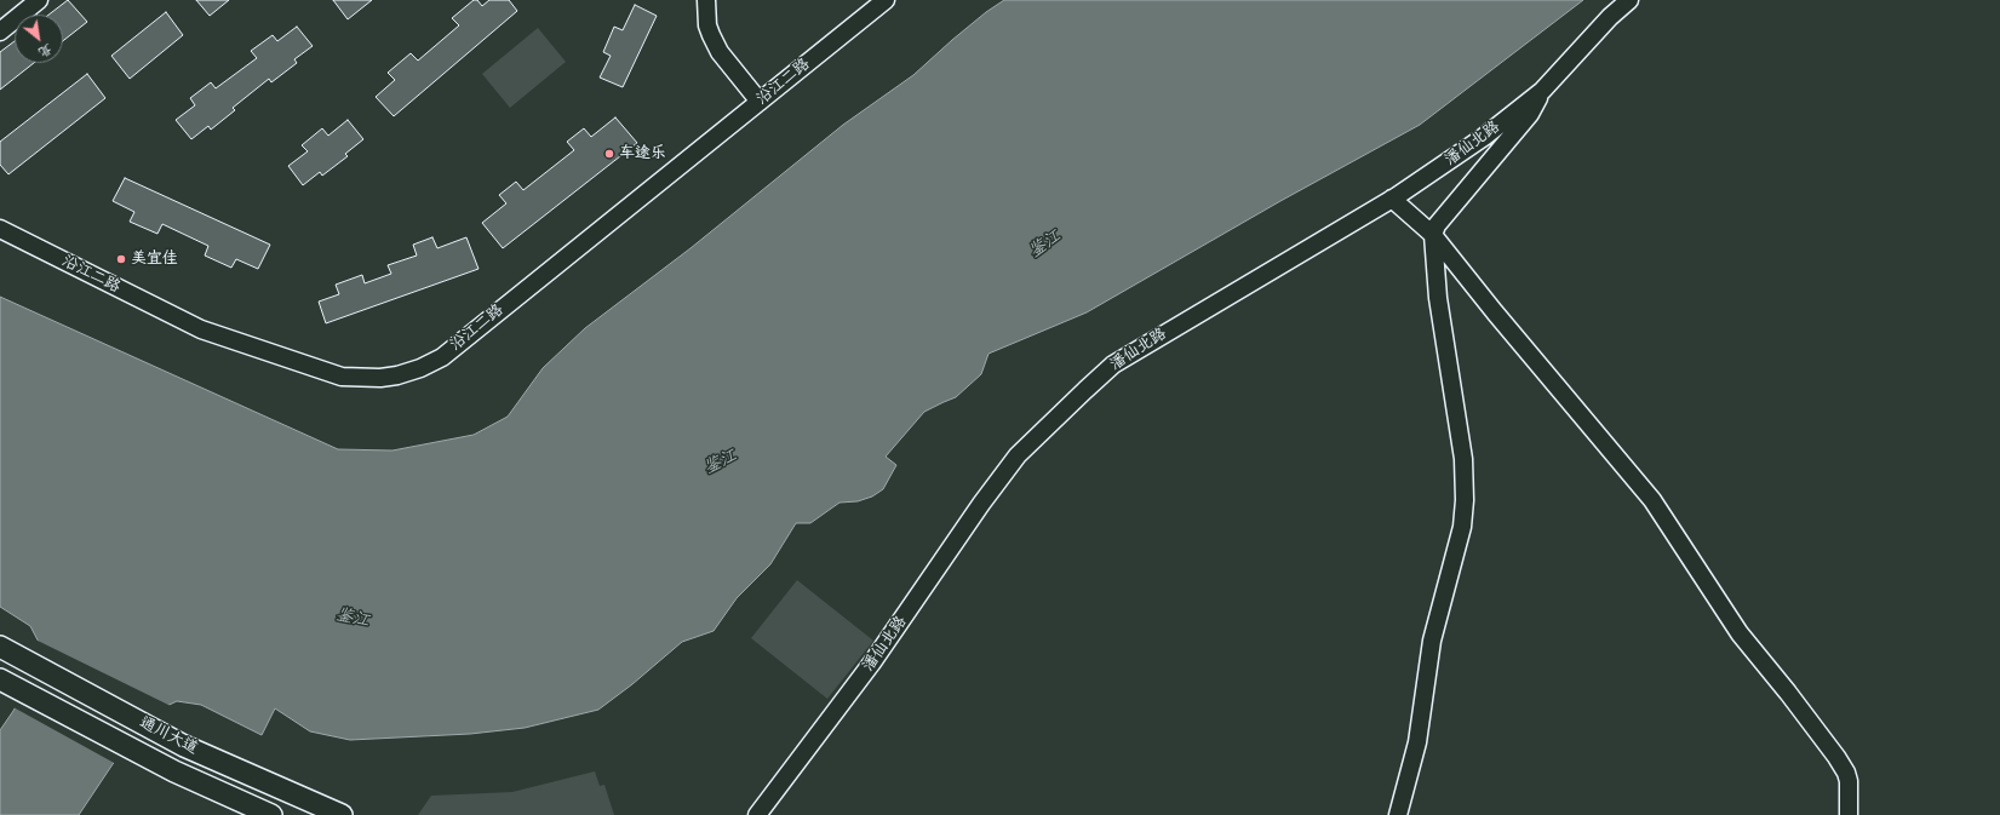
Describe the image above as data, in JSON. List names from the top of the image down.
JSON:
{
  "streets": {
    "main road": ["通川大道"],
    "street": ["沿江二路", "潘仙北路"]
  },
  "water": ["鉴江"],
  "places": ["车途乐", "美宜佳"],
  "north": "bottom right"
}
